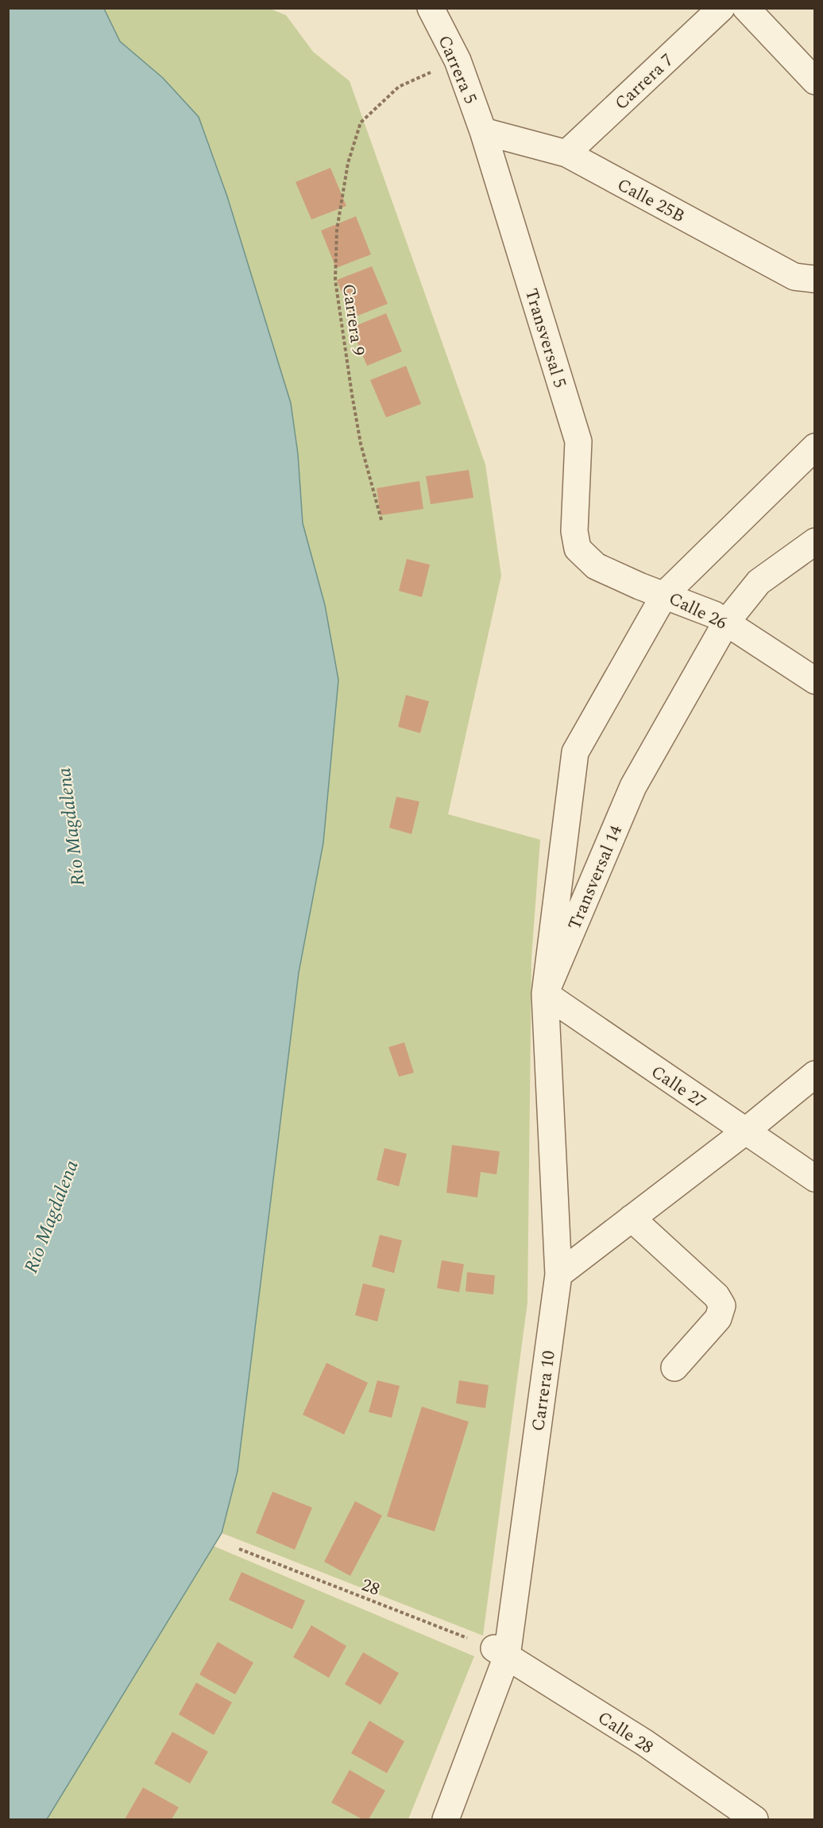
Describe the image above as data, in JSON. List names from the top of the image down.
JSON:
{
  "streets": {
    "street": [
      "Carrera 5",
      "Carrera 7",
      "Calle 25B",
      "Transversal 5",
      "Calle 26",
      "Transversal 14",
      "Calle 27",
      "Carrera 10",
      "Calle 28"
    ],
    "path": ["Carrera 9", "28"]
  },
  "crossings": [
    ["Carrera 5", "Calle 25B"],
    ["Carrera 5", "Carrera 9"],
    ["Carrera 5", "Transversal 5"],
    ["Carrera 7", "Calle 25B"],
    ["Calle 25B", "Transversal 5"],
    ["Transversal 5", "Calle 26"],
    ["Calle 26", "Transversal 14"],
    ["Transversal 14", "Calle 27"],
    ["Transversal 14", "Carrera 10"],
    ["Carrera 10", "28"],
    ["Carrera 10", "Calle 28"],
    ["28", "Calle 28"]
  ],
  "water": ["Río Magdalena"]
}
